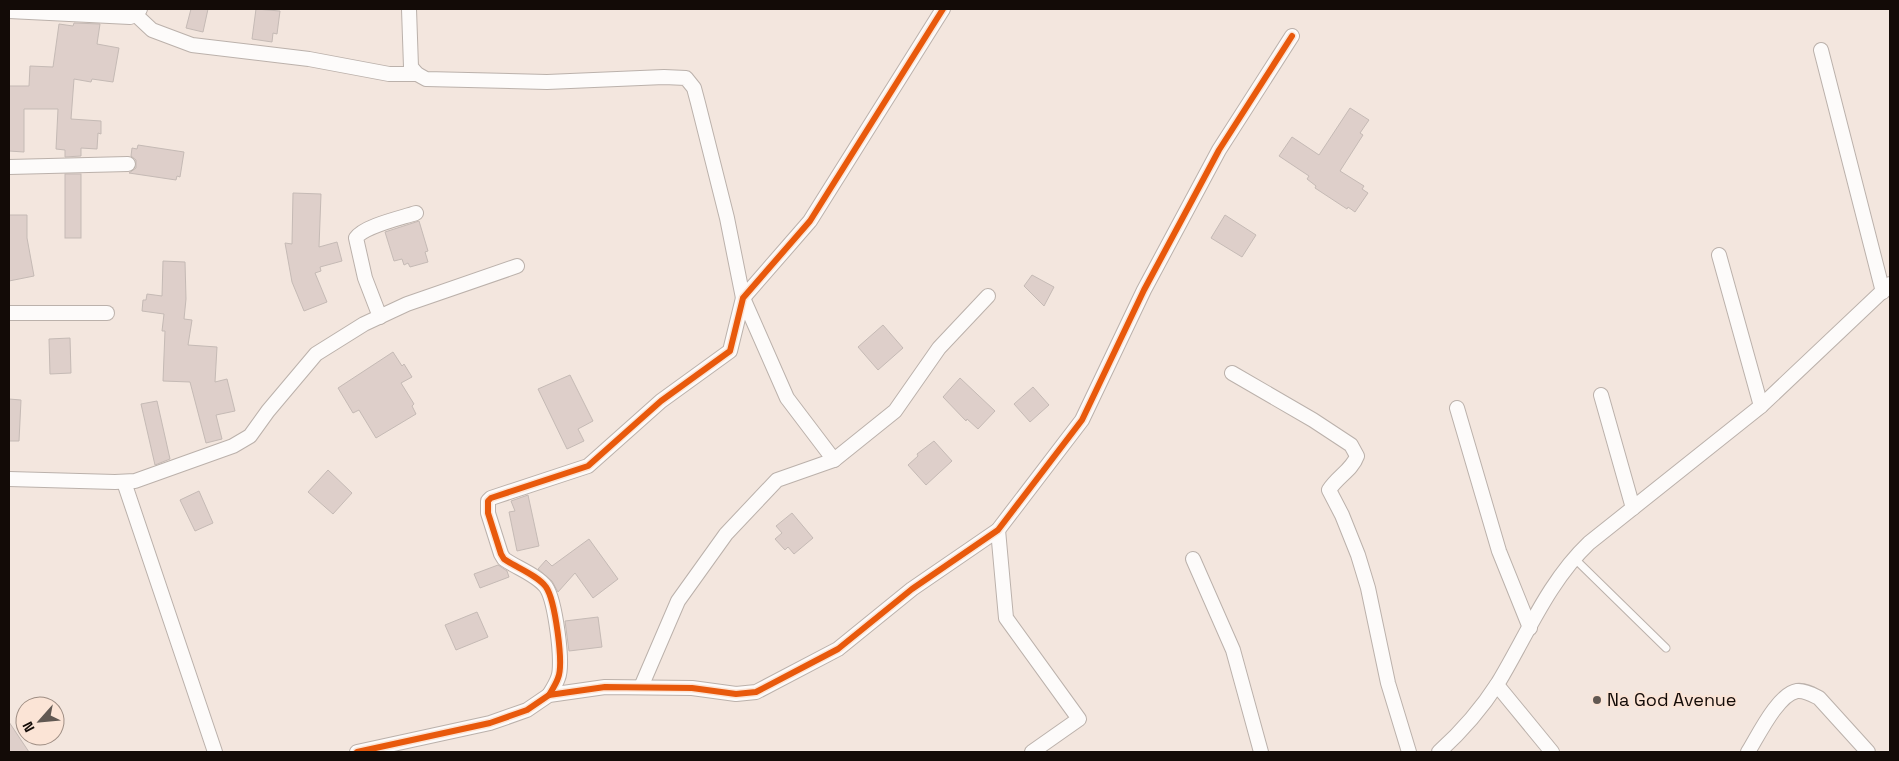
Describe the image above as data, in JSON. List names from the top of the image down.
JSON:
{
  "places": ["Na God Avenue"],
  "north": "bottom left"
}
